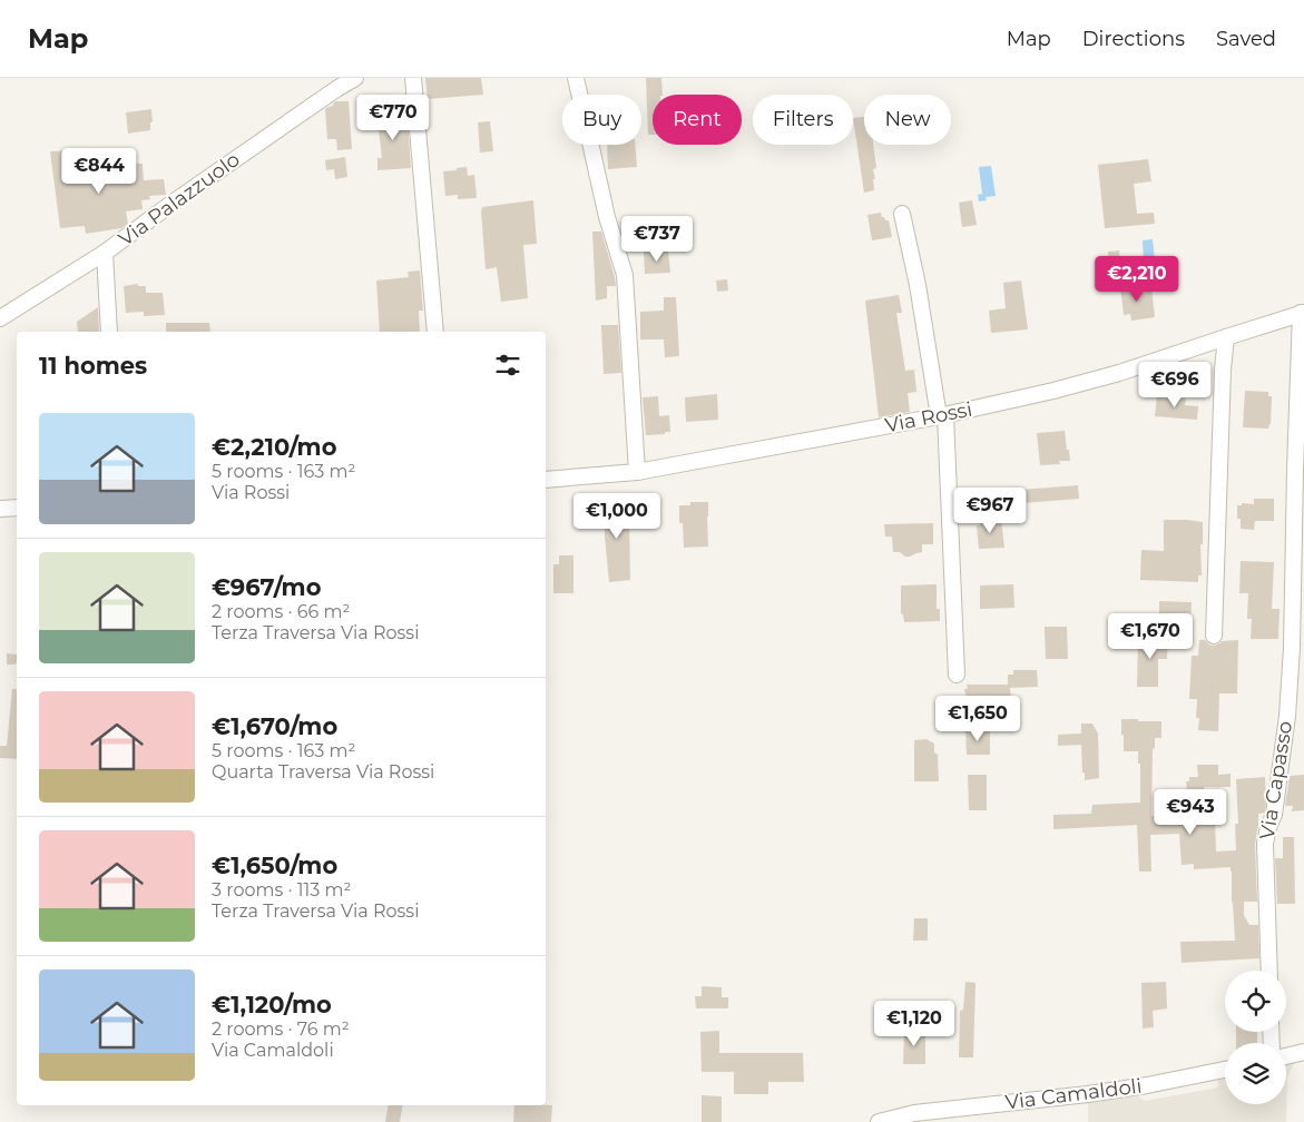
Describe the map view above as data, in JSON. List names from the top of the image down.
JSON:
{
  "streets": {
    "street": [
      "Via Palazzuolo",
      "Via Rossi",
      "Via Capasso",
      "Via Camaldoli"
    ]
  },
  "crossings": [
    ["Via Rossi", "Via Capasso"]
  ],
  "page": {
    "header": "Map",
    "nav": ["Map", "Directions", "Saved"],
    "price": [
      "€770",
      "€844",
      "€737",
      "€2,210",
      "€696",
      "€967",
      "€1,000",
      "€1,670",
      "€1,650",
      "€943",
      "€1,120"
    ],
    "chip": [
      "Buy",
      "Rent",
      "Filters",
      "New"
    ],
    "heading": "11 homes",
    "list": [
      {
        "name": "€2,210/mo",
        "note": "5 rooms · 163 m² · Via Rossi"
      },
      {
        "name": "€967/mo",
        "note": "2 rooms · 66 m² · Terza Traversa Via Rossi"
      },
      {
        "name": "€1,670/mo",
        "note": "5 rooms · 163 m² · Quarta Traversa Via Rossi"
      },
      {
        "name": "€1,650/mo",
        "note": "3 rooms · 113 m² · Terza Traversa Via Rossi"
      },
      {
        "name": "€1,120/mo",
        "note": "2 rooms · 76 m² · Via Camaldoli"
      }
    ]
  }
}
